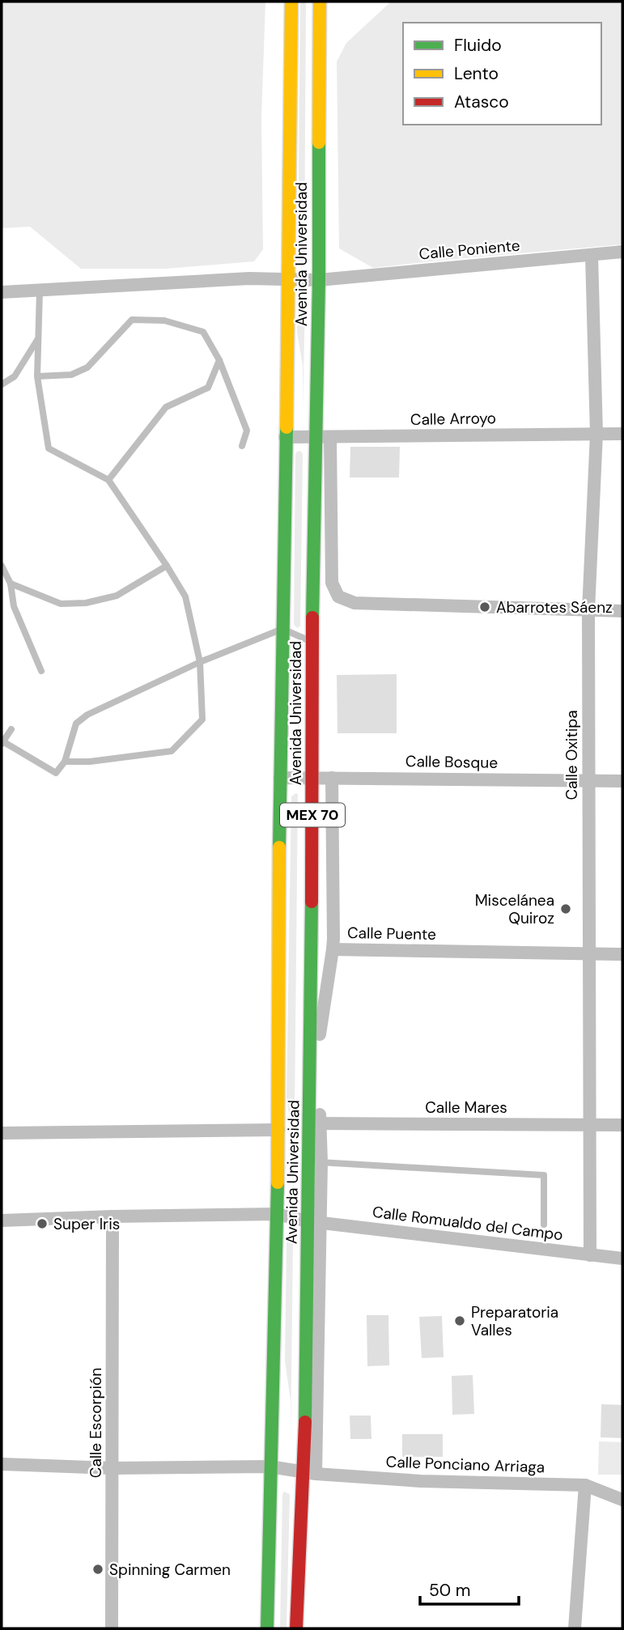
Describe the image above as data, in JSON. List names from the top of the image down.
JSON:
{
  "streets": {
    "main road": ["Avenida Universidad", "MEX 70"],
    "street": [
      "Calle Poniente",
      "Calle Arroyo",
      "Calle Oxitipa",
      "Calle Bosque",
      "Calle Puente",
      "Calle Mares",
      "Calle Romualdo del Campo",
      "Calle Escorpión",
      "Calle Ponciano Arriaga"
    ]
  },
  "crossings": [
    ["Calle Poniente", "Avenida Universidad"],
    ["Calle Poniente", "Calle Oxitipa"],
    ["Avenida Universidad", "Calle Arroyo"],
    ["Avenida Universidad", "Calle Bosque"],
    ["Avenida Universidad", "Calle Mares"],
    ["Avenida Universidad", "Calle Romualdo del Campo"],
    ["Avenida Universidad", "Calle Ponciano Arriaga"],
    ["Calle Arroyo", "Calle Oxitipa"],
    ["Calle Oxitipa", "Calle Bosque"],
    ["Calle Oxitipa", "Calle Puente"],
    ["Calle Oxitipa", "Calle Mares"],
    ["Calle Oxitipa", "Calle Romualdo del Campo"],
    ["Calle Bosque", "Calle Puente"],
    ["Calle Romualdo del Campo", "Calle Escorpión"],
    ["Calle Escorpión", "Calle Ponciano Arriaga"]
  ],
  "places": [
    "Abarrotes Sáenz",
    "Miscelánea Quiroz",
    "Super Iris",
    "Preparatoria Valles",
    "Spinning Carmen"
  ],
  "legend": ["Fluido", "Lento", "Atasco"],
  "scale_bar": "50 m"
}
